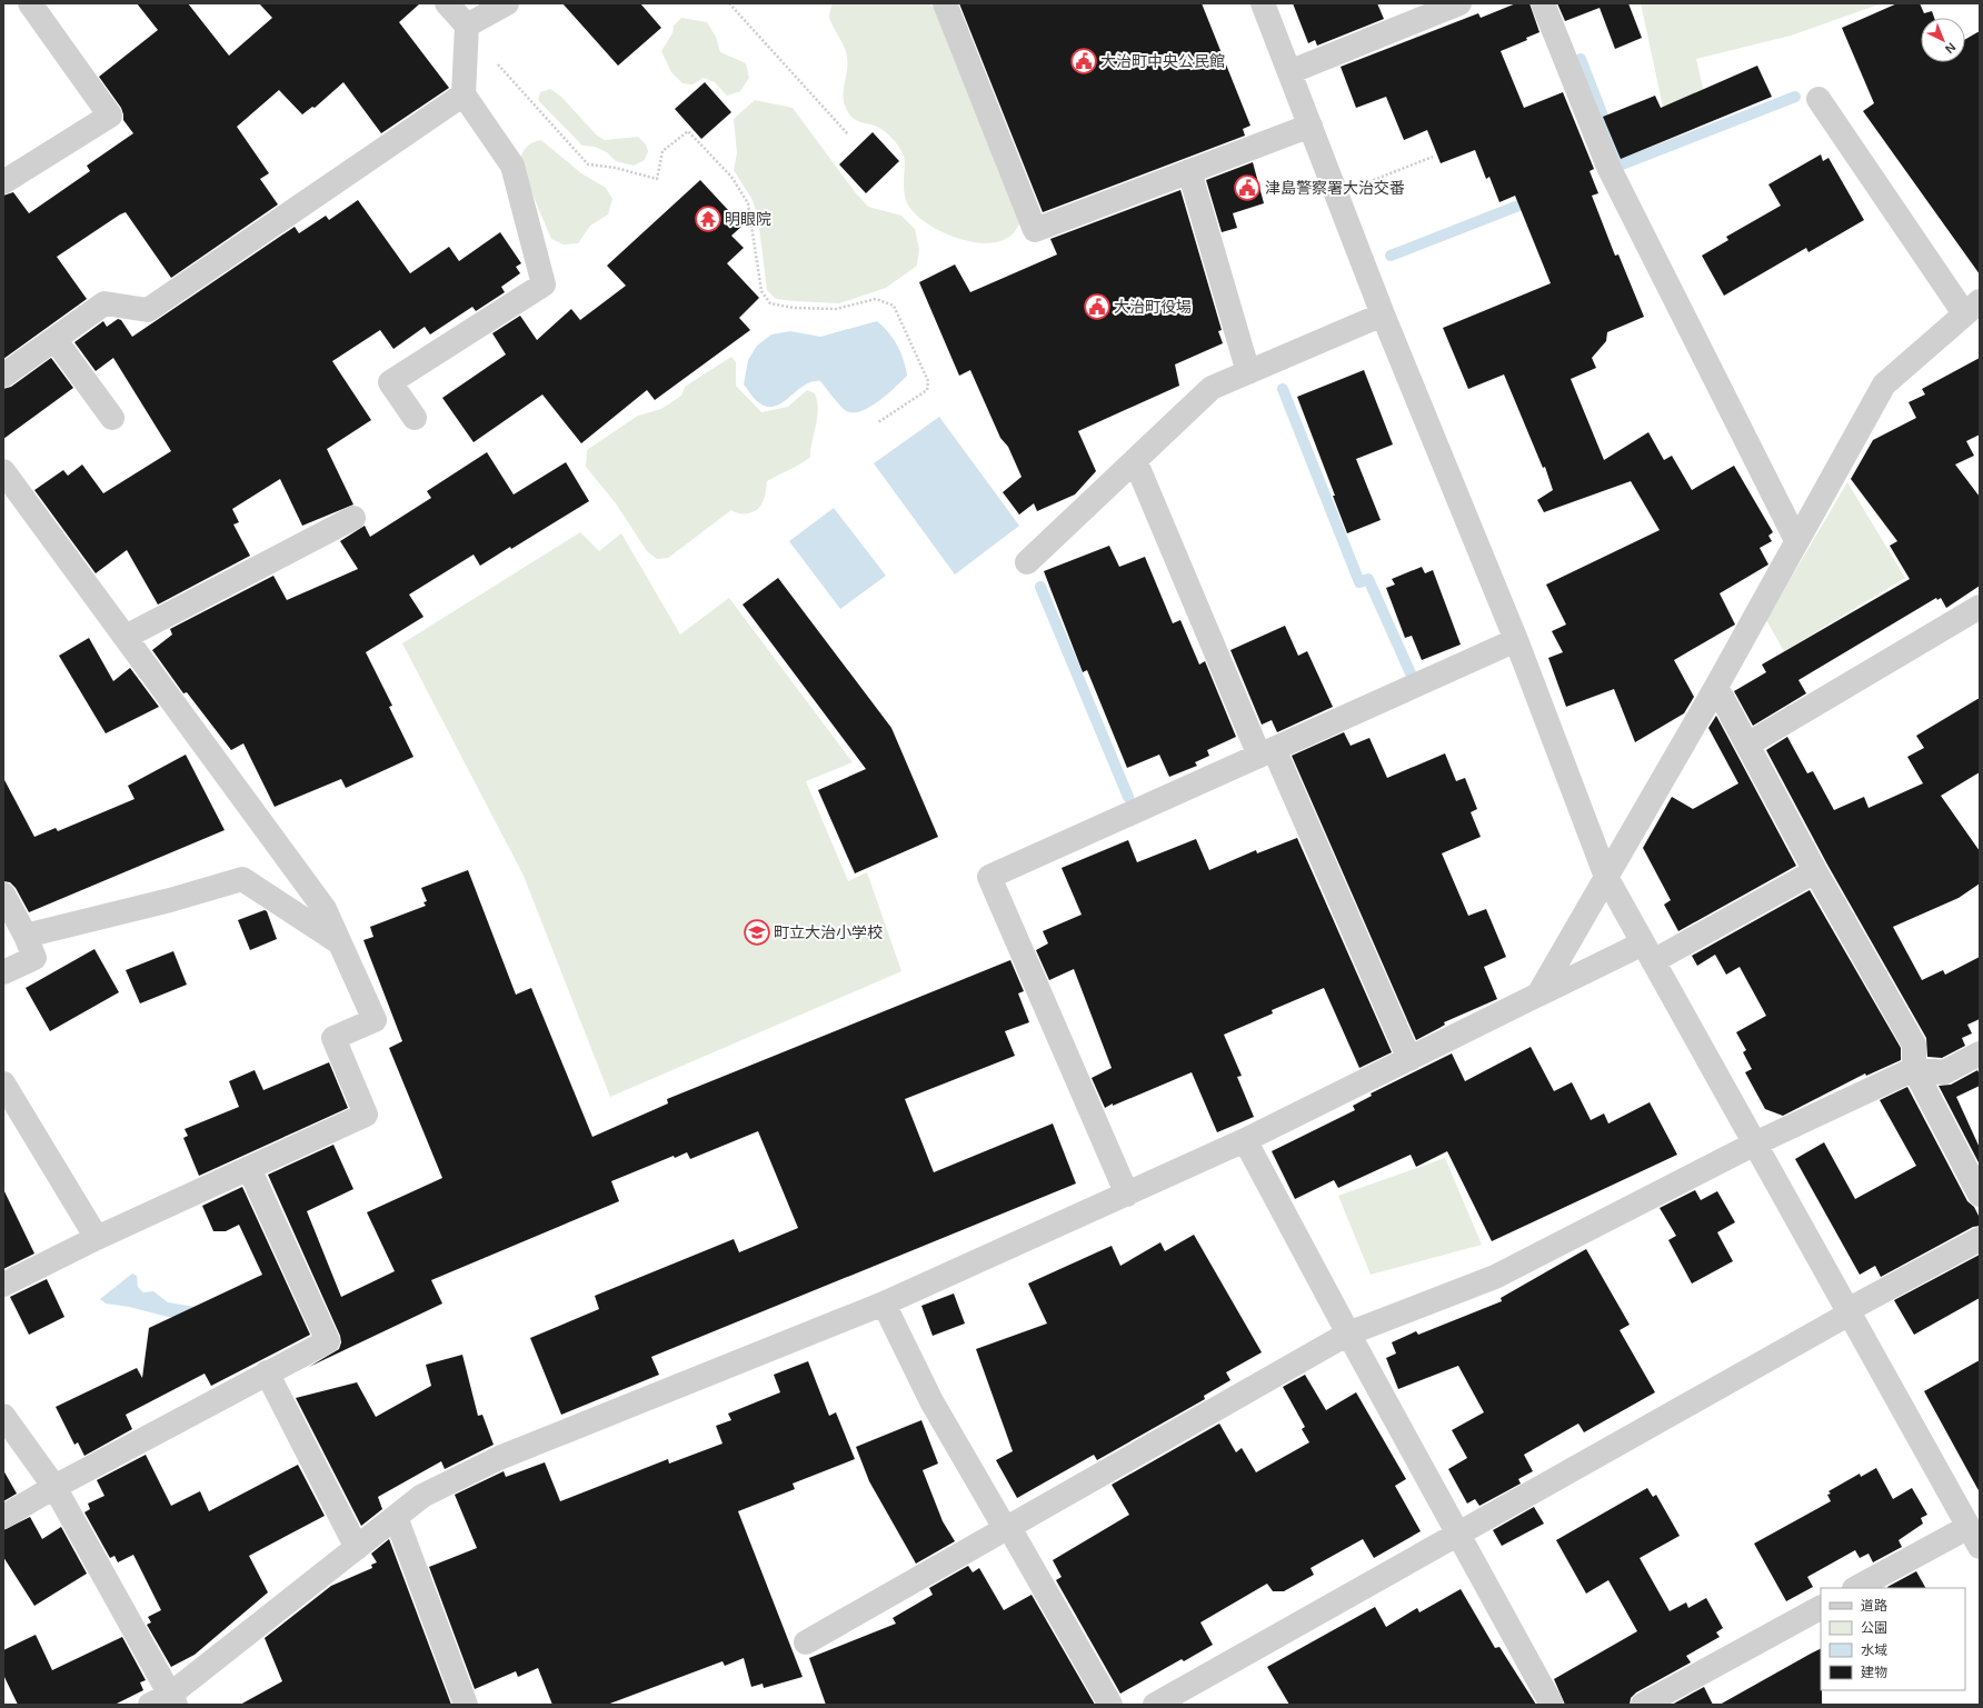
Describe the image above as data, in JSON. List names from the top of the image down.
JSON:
{
  "places": {
    "public building": ["大治町中央公民館", "津島警察署大治交番", "大治町役場"],
    "temple": ["明眼院"],
    "school or university": ["町立大治小学校"]
  },
  "legend": [
    "道路",
    "公園",
    "水域",
    "建物"
  ],
  "north": "bottom right"
}
